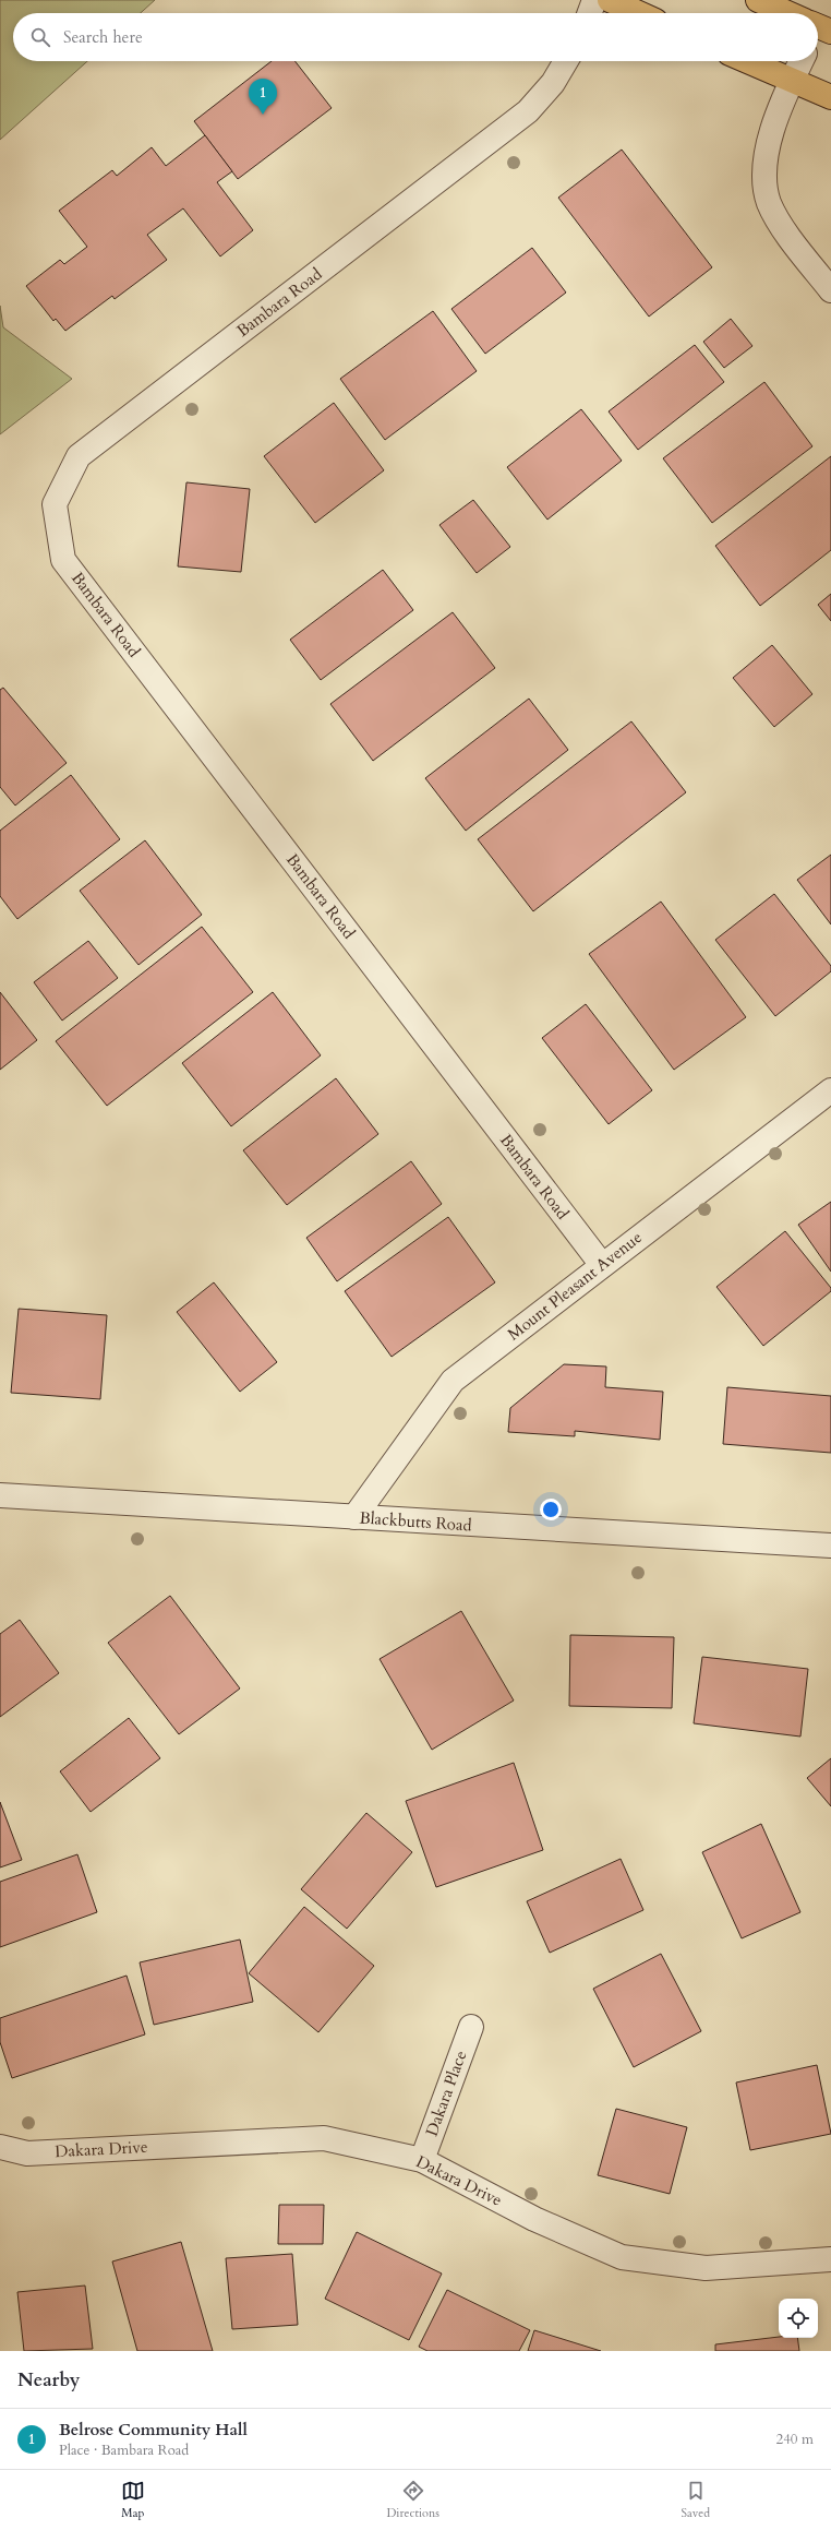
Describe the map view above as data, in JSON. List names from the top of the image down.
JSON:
{
  "streets": {
    "street": [
      "Bambara Road",
      "Mount Pleasant Avenue",
      "Blackbutts Road",
      "Dakara Place",
      "Dakara Drive"
    ]
  },
  "crossings": [
    ["Bambara Road", "Mount Pleasant Avenue"],
    ["Mount Pleasant Avenue", "Blackbutts Road"],
    ["Dakara Place", "Dakara Drive"]
  ],
  "page": {
    "search": "Search here",
    "pins": "1",
    "heading": "Nearby",
    "list": [
      {
        "mark": "1",
        "name": "Belrose Community Hall",
        "note": "Place · Bambara Road",
        "value": "240 m"
      }
    ],
    "nav": ["Map", "Directions", "Saved"]
  }
}
